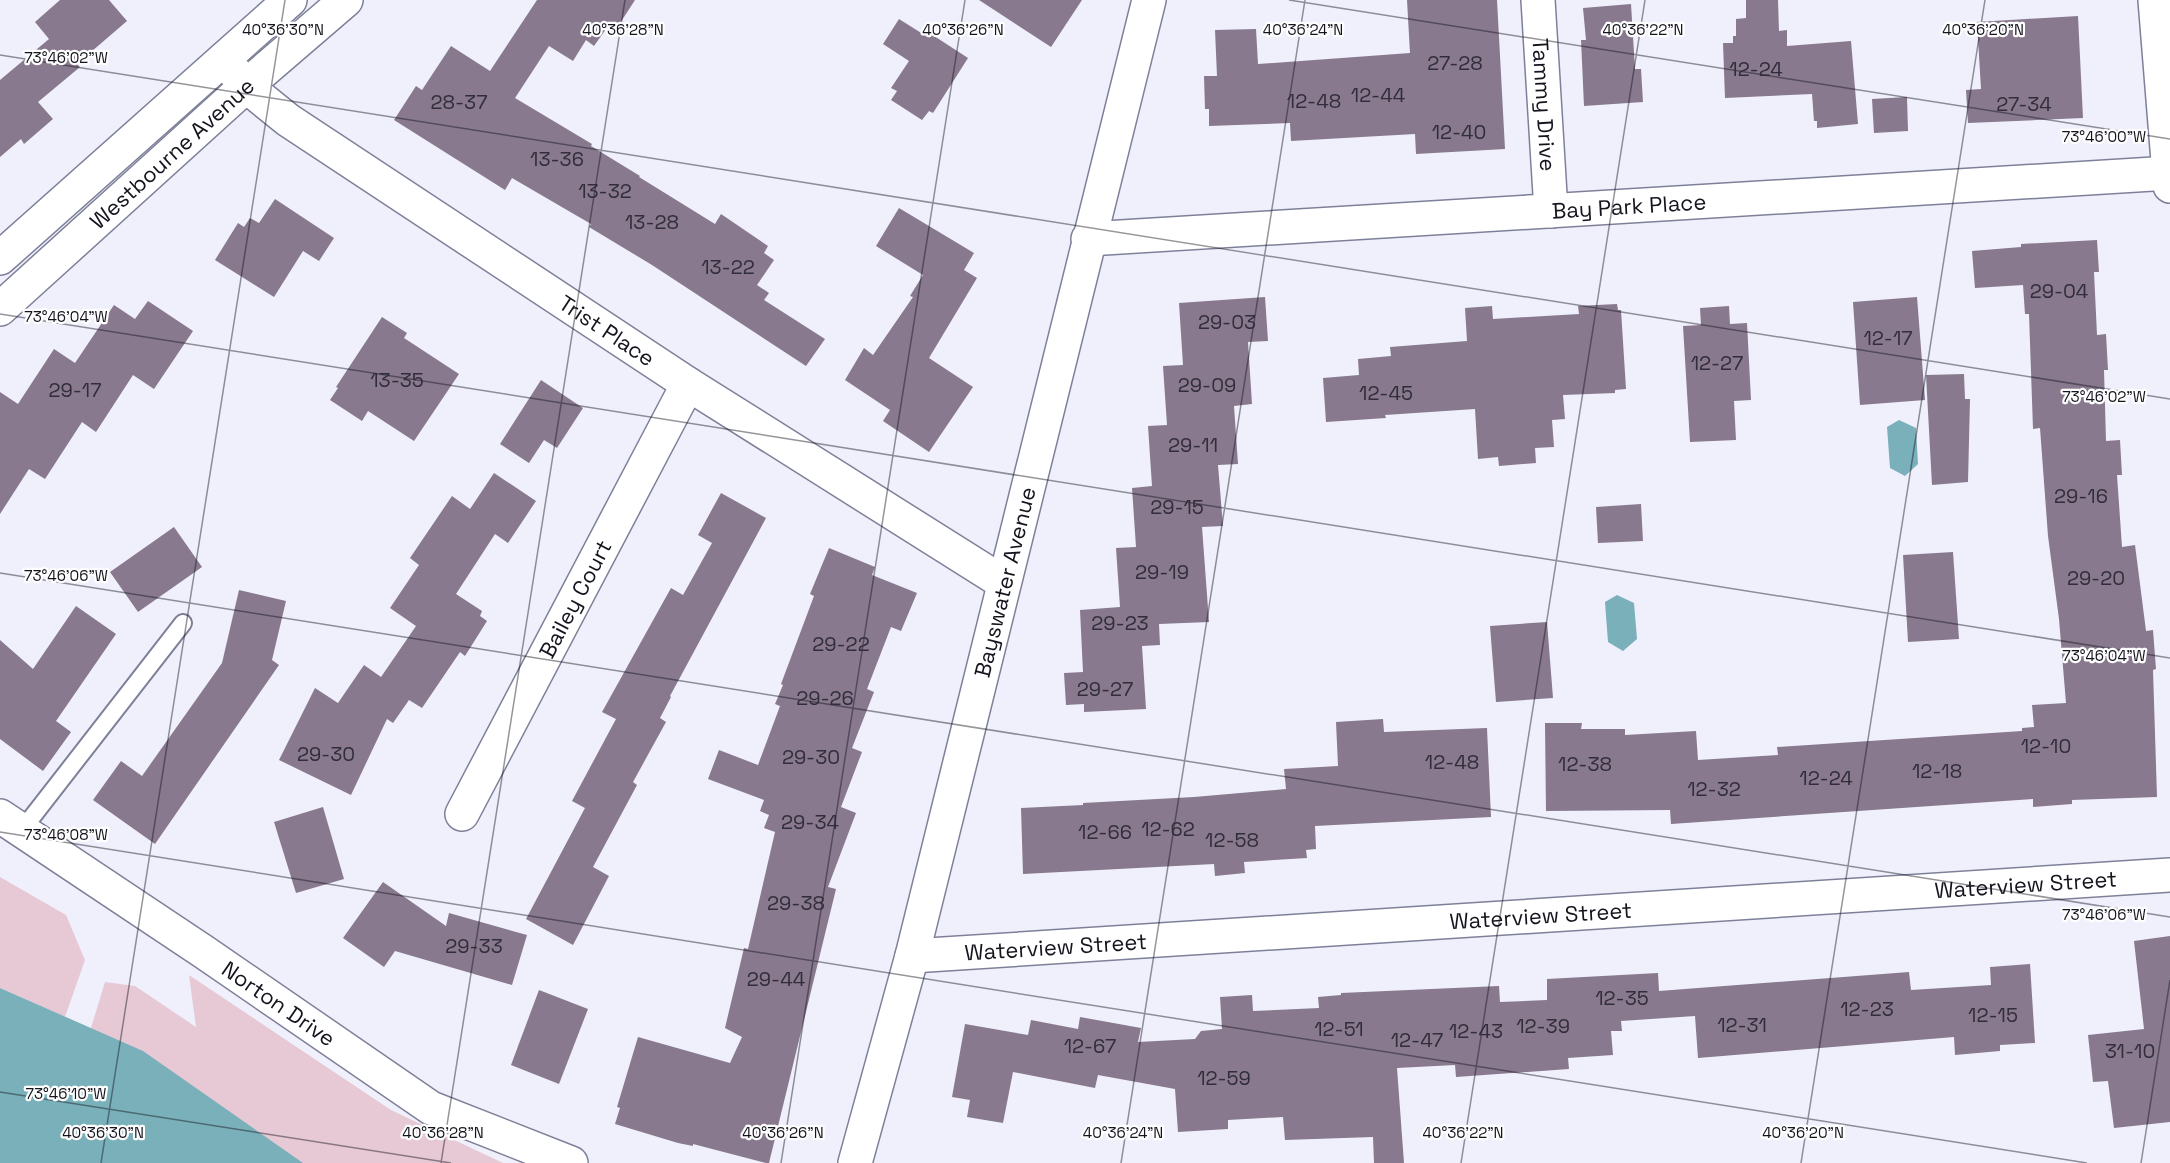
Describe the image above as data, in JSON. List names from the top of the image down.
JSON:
{
  "streets": {
    "street": [
      "Tammy Drive",
      "Westbourne Avenue",
      "Bay Park Place",
      "Trist Place",
      "Bayswater Avenue",
      "Bailey Court",
      "Waterview Street",
      "Norton Drive"
    ]
  },
  "crossings": [
    ["Tammy Drive", "Bay Park Place"],
    ["Westbourne Avenue", "Trist Place"],
    ["Bay Park Place", "Bayswater Avenue"],
    ["Trist Place", "Bayswater Avenue"],
    ["Trist Place", "Bailey Court"],
    ["Bayswater Avenue", "Waterview Street"]
  ],
  "house_numbers": [
    "27-28",
    "12-24",
    "12-44",
    "12-48",
    "28-37",
    "27-34",
    "12-40",
    "13-36",
    "13-32",
    "13-28",
    "13-22",
    "29-04",
    "29-03",
    "12-17",
    "12-27",
    "13-35",
    "29-09",
    "29-17",
    "12-45",
    "29-11",
    "29-16",
    "29-15",
    "29-19",
    "29-20",
    "29-23",
    "29-22",
    "29-27",
    "29-26",
    "12-10",
    "29-30",
    "29-30",
    "12-48",
    "12-38",
    "12-18",
    "12-24",
    "12-32",
    "29-34",
    "12-62",
    "12-66",
    "12-58",
    "29-38",
    "29-33",
    "29-44",
    "12-35",
    "12-23",
    "12-15",
    "12-31",
    "12-39",
    "12-51",
    "12-43",
    "12-47",
    "12-67",
    "31-10",
    "12-59"
  ],
  "coordinates": [
    "40°36'30\"N",
    "40°36'28\"N",
    "40°36'26\"N",
    "40°36'24\"N",
    "40°36'22\"N",
    "40°36'20\"N",
    "73°46'02\"W",
    "73°46'00\"W",
    "73°46'04\"W",
    "73°46'06\"W",
    "73°46'08\"W",
    "73°46'10\"W"
  ]
}
